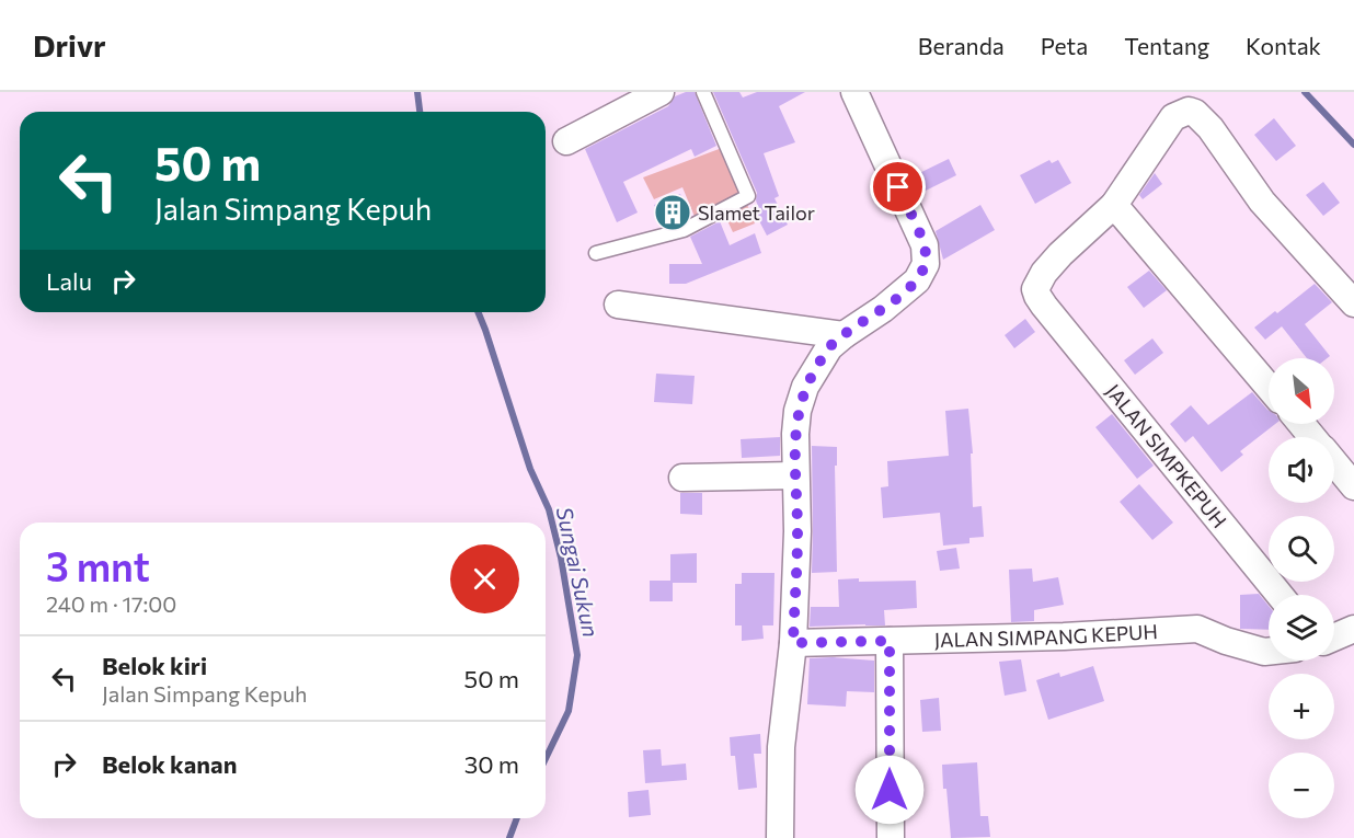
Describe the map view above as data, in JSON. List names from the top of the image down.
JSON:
{
  "streets": {
    "street": ["JALAN SIMPKEPUH", "JALAN SIMPANG KEPUH"]
  },
  "water": ["Sungai Sukun"],
  "places": {
    "building": ["Slamet Tailor"]
  },
  "north": "bottom right",
  "page": {
    "header": "Drivr",
    "nav": [
      "Beranda",
      "Peta",
      "Tentang",
      "Kontak"
    ],
    "turn": ["50 m", "Jalan Simpang Kepuh"],
    "then": "Lalu",
    "map_buttons": ["+", "−"],
    "heading": ["3 mnt", "240 m · 17:00"],
    "list": [
      {
        "name": "Belok kiri",
        "note": "Jalan Simpang Kepuh",
        "value": "50 m"
      },
      {
        "name": "Belok kanan",
        "value": "30 m"
      }
    ]
  }
}
